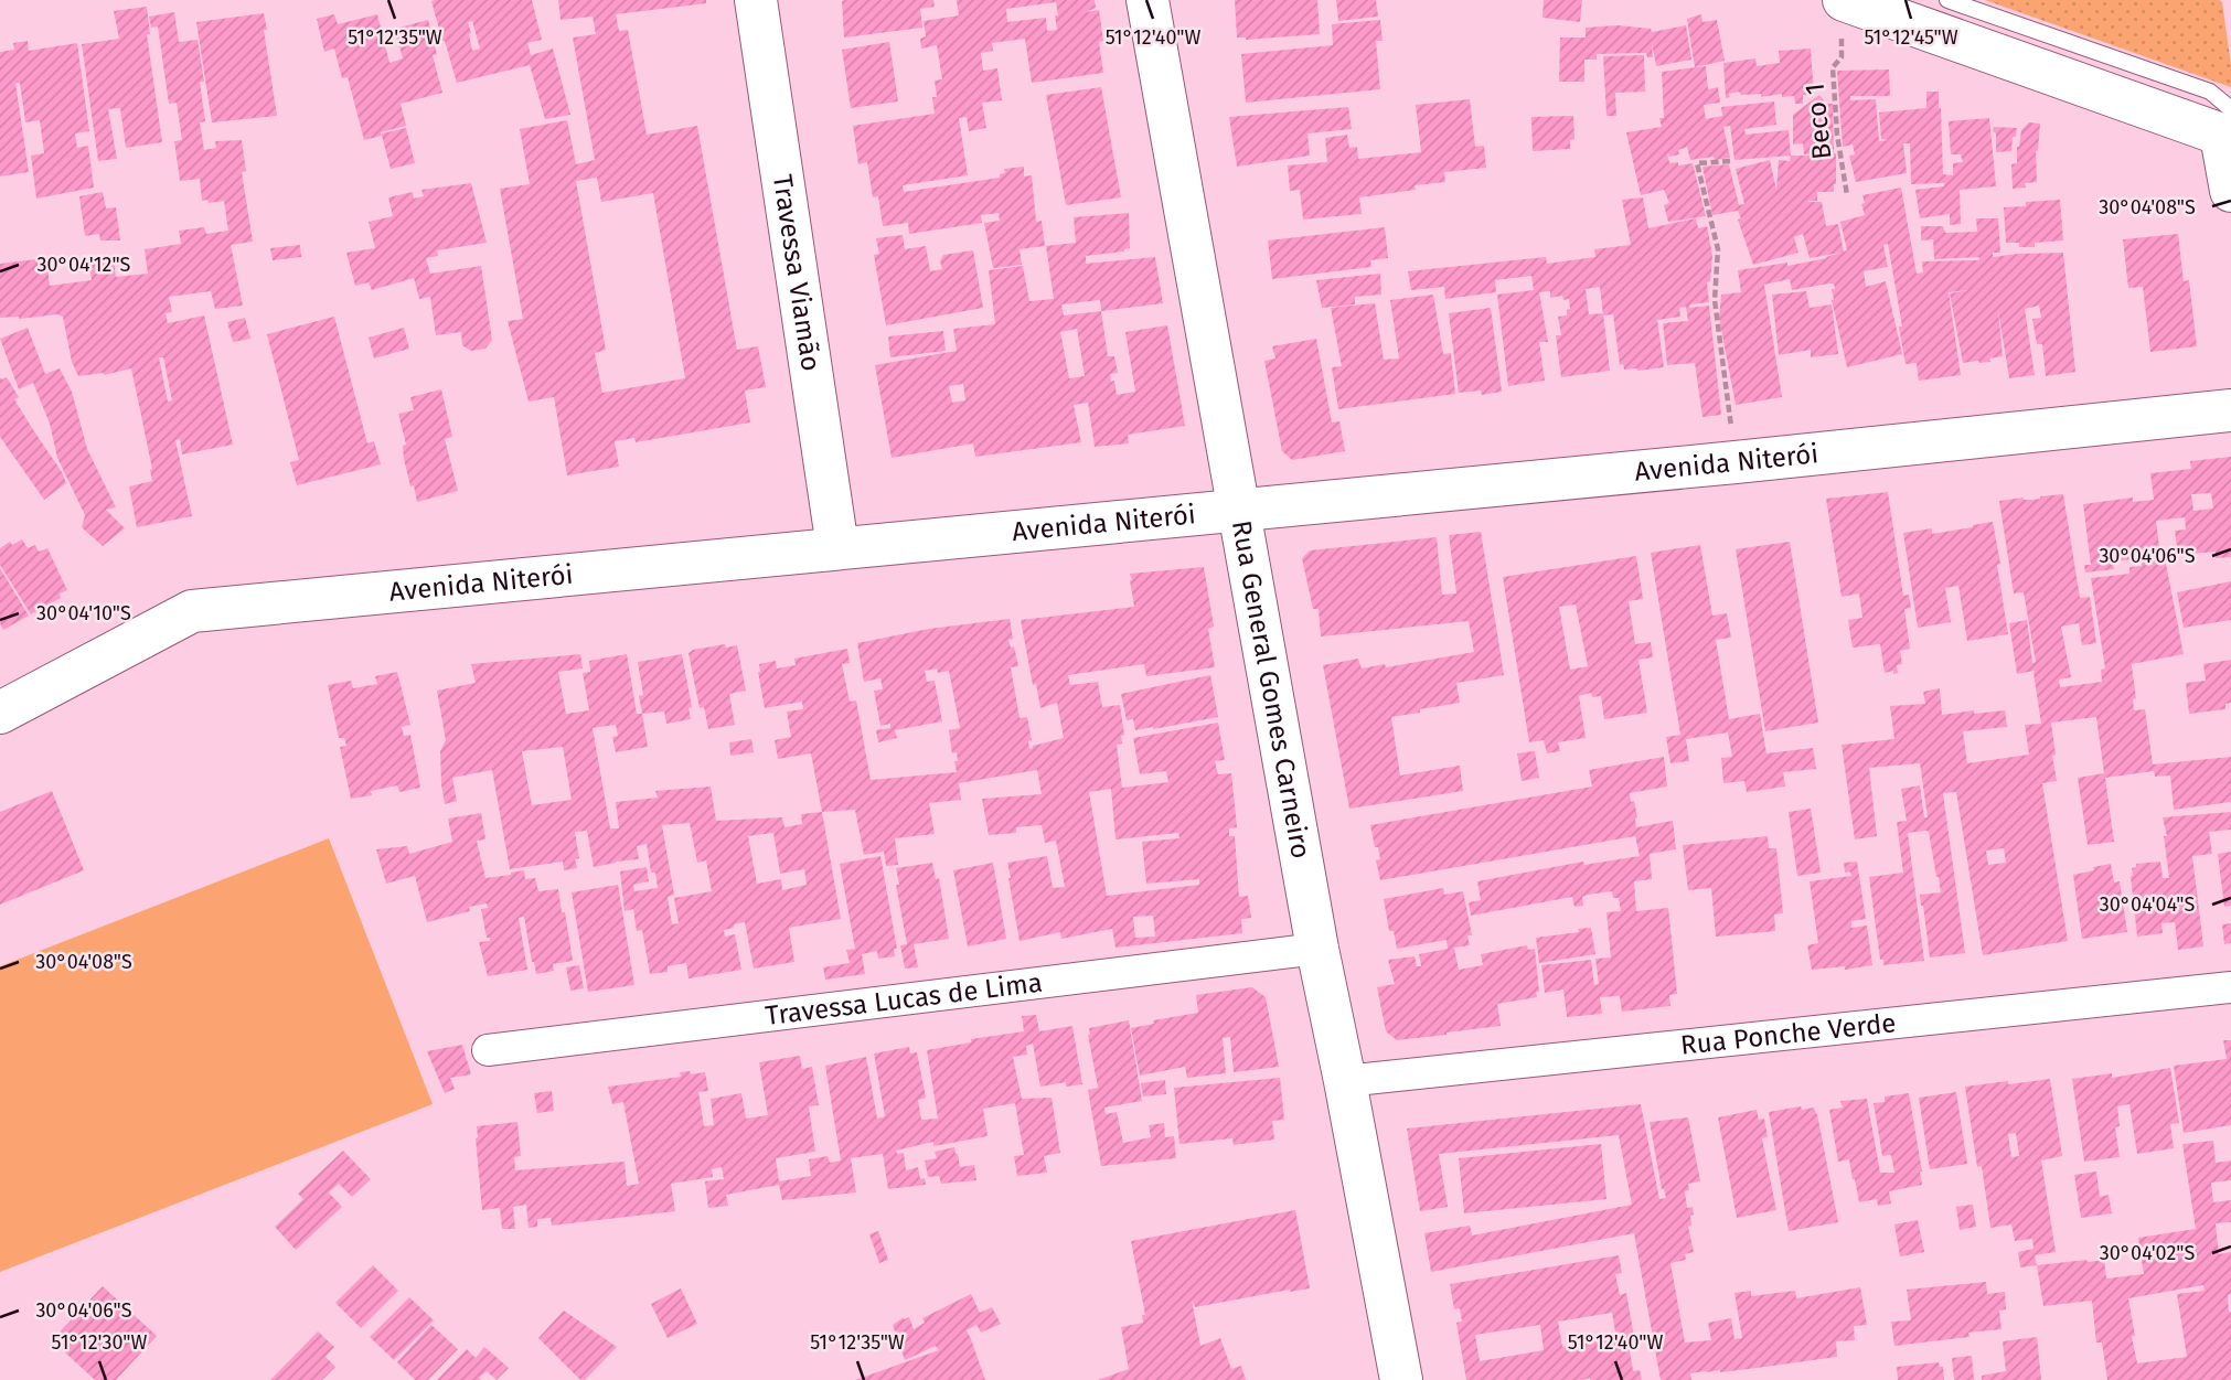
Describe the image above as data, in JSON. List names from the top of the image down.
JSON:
{
  "streets": {
    "main road": ["Travessa Viamão", "Avenida Niterói", "Rua General Gomes Carneiro"],
    "street": ["Travessa Lucas de Lima", "Rua Ponche Verde"],
    "path": ["Beco 1"]
  },
  "crossings": [
    ["Travessa Viamão", "Avenida Niterói"],
    ["Avenida Niterói", "Rua General Gomes Carneiro"],
    ["Rua General Gomes Carneiro", "Travessa Lucas de Lima"],
    ["Rua General Gomes Carneiro", "Rua Ponche Verde"]
  ],
  "coordinates": [
    "51°12'35\"W",
    "51°12'40\"W",
    "51°12'45\"W",
    "30°04'08\"S",
    "30°04'12\"S",
    "30°04'06\"S",
    "30°04'10\"S",
    "30°04'04\"S",
    "30°04'02\"S",
    "51°12'30\"W"
  ]
}
